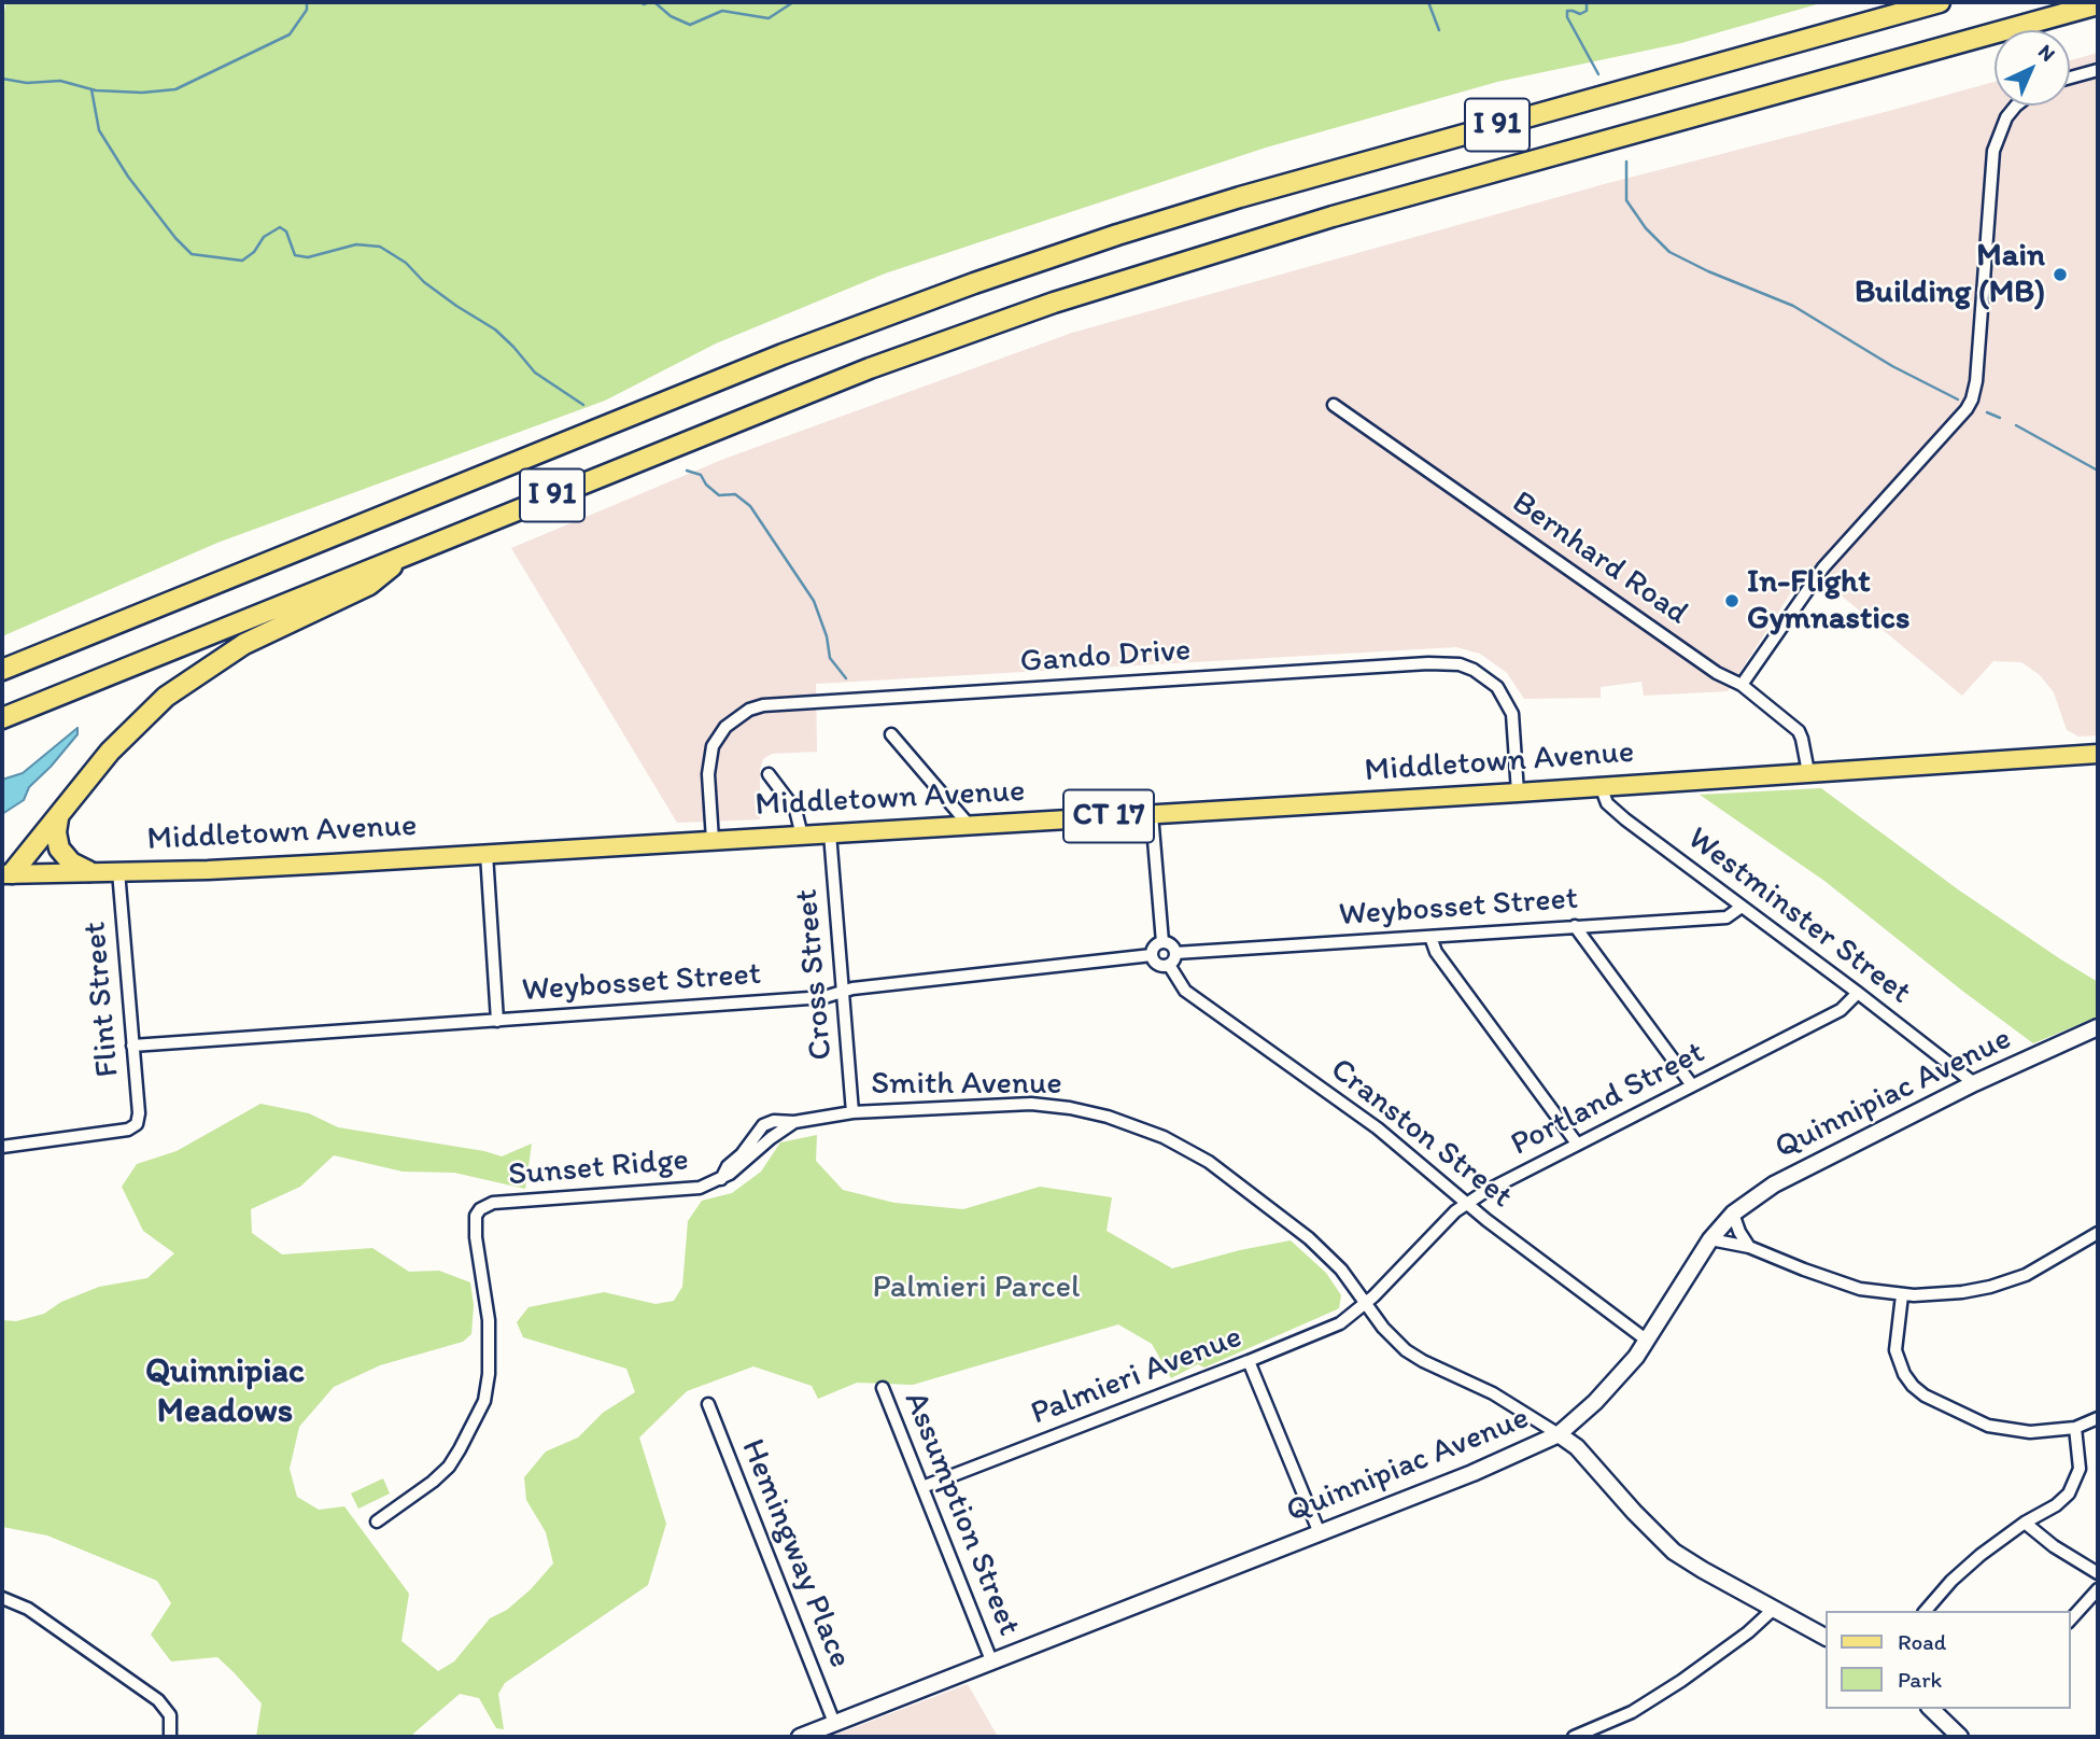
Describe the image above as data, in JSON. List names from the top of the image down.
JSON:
{
  "streets": {
    "highway": ["I 91"],
    "main road": ["Middletown Avenue", "CT 17", "Quinnipiac Avenue"],
    "street": [
      "Bernhard Road",
      "Gando Drive",
      "Weybosset Street",
      "Westminster Street",
      "Cross Street",
      "Flint Street",
      "Smith Avenue",
      "Portland Street",
      "Cranston Street",
      "Sunset Ridge",
      "Palmieri Avenue",
      "Assumption Street",
      "Hemingway Place"
    ]
  },
  "crossings": [
    ["Bernhard Road", "Middletown Avenue"],
    ["Gando Drive", "Middletown Avenue"],
    ["Middletown Avenue", "Westminster Street"],
    ["Middletown Avenue", "Cross Street"],
    ["Middletown Avenue", "Flint Street"],
    ["Weybosset Street", "Westminster Street"],
    ["Weybosset Street", "Cross Street"],
    ["Weybosset Street", "Flint Street"],
    ["Weybosset Street", "Cranston Street"],
    ["Westminster Street", "Quinnipiac Avenue"],
    ["Westminster Street", "Portland Street"],
    ["Cross Street", "Smith Avenue"],
    ["Cross Street", "Sunset Ridge"],
    ["Smith Avenue", "Quinnipiac Avenue"],
    ["Smith Avenue", "Portland Street"],
    ["Smith Avenue", "Sunset Ridge"],
    ["Smith Avenue", "Palmieri Avenue"],
    ["Quinnipiac Avenue", "Cranston Street"],
    ["Quinnipiac Avenue", "Assumption Street"],
    ["Quinnipiac Avenue", "Hemingway Place"],
    ["Portland Street", "Cranston Street"],
    ["Portland Street", "Palmieri Avenue"],
    ["Palmieri Avenue", "Assumption Street"]
  ],
  "districts": ["Quinnipiac Meadows"],
  "parks": ["Palmieri Parcel"],
  "places": ["Main Building (MB)", "In-Flight Gymnastics"],
  "legend": ["Road", "Park"],
  "north": "top right"
}
